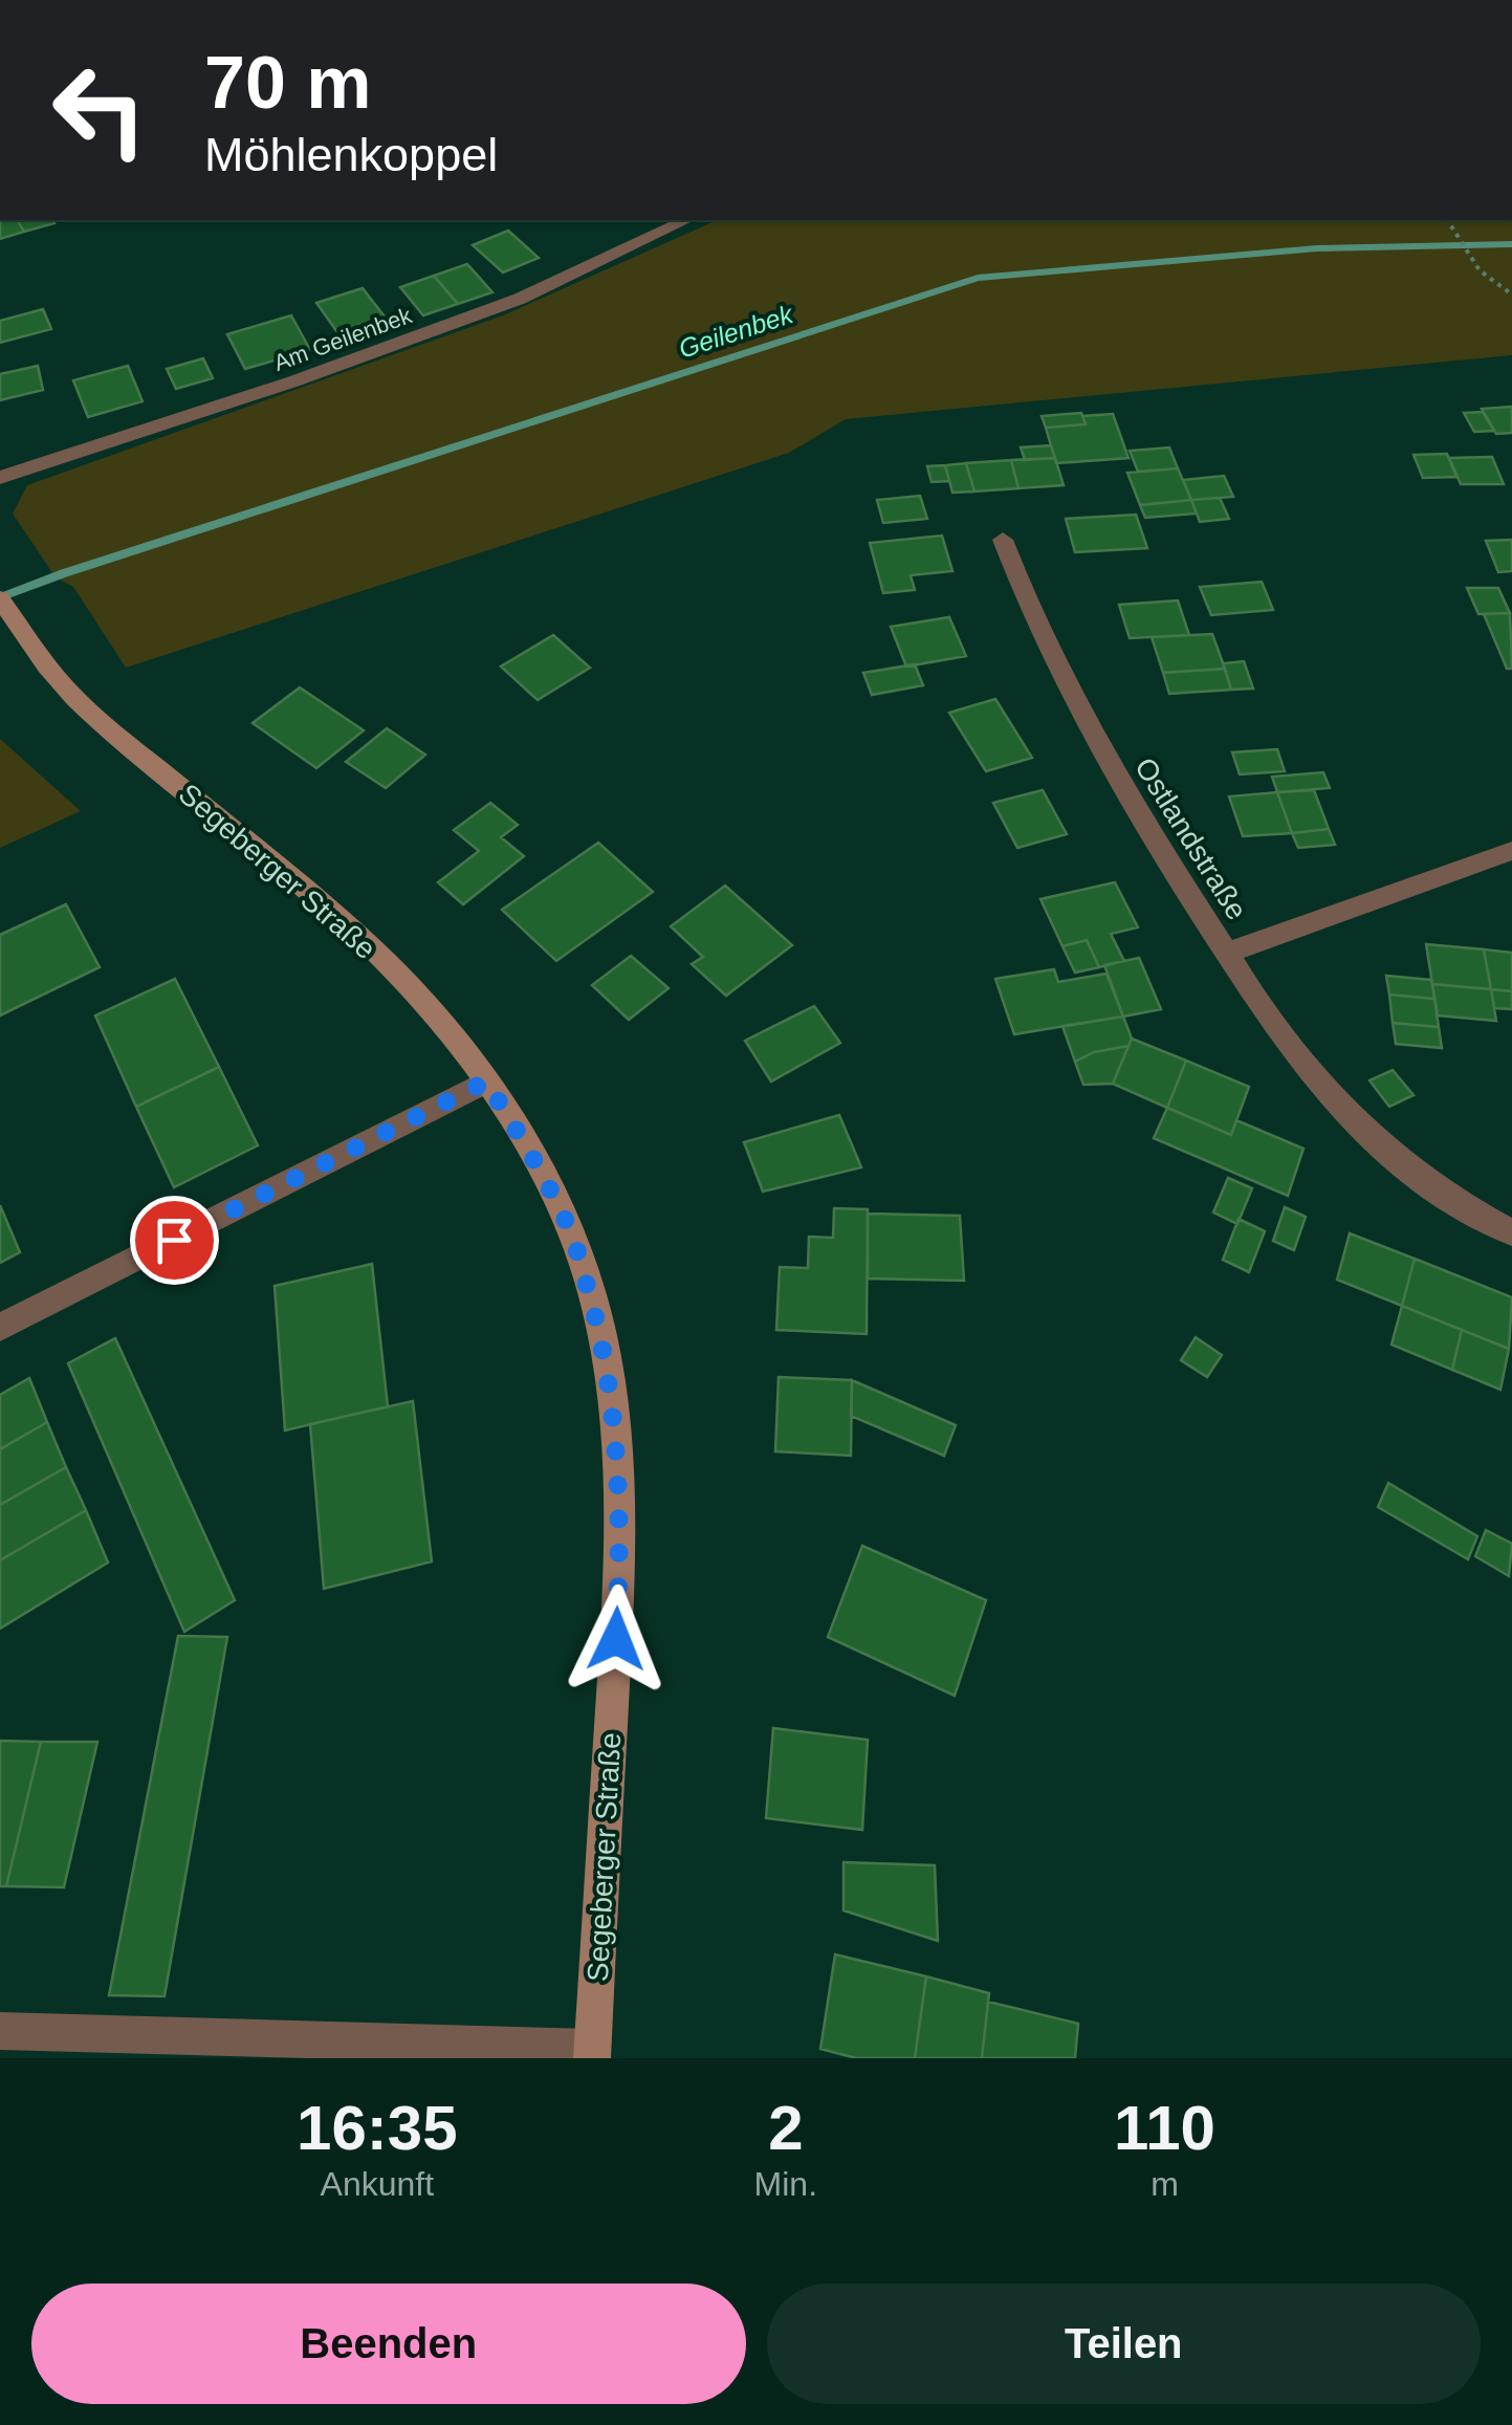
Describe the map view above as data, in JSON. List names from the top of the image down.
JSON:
{
  "streets": {
    "main road": ["Segeberger Straße"],
    "street": ["Am Geilenbek", "Ostlandstraße"]
  },
  "water": ["Geilenbek"],
  "page": {
    "turn": ["70 m", "Möhlenkoppel"],
    "eta": [
      "16:35",
      "Ankunft",
      "2",
      "Min.",
      "110",
      "m"
    ],
    "buttons": ["Beenden", "Teilen"]
  }
}
